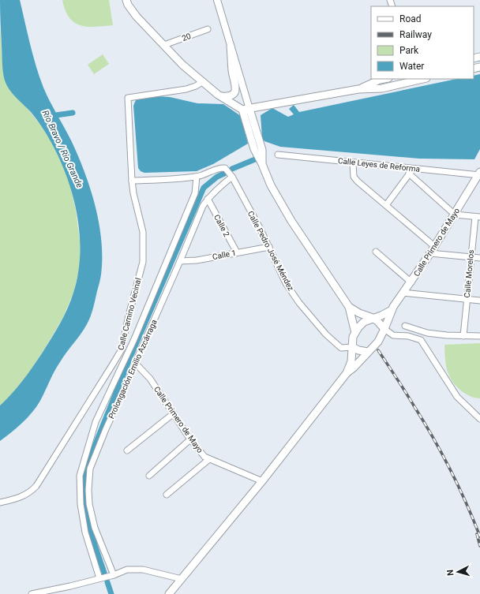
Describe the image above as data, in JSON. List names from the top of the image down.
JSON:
{
  "streets": {
    "main road": ["Calle Primero de Mayo"],
    "street": [
      "20",
      "Calle Leyes de Reforma",
      "Calle 2",
      "Calle Pedro José Méndez",
      "Calle 1",
      "Calle Morelos",
      "Calle Camino Vecinal",
      "Prolongación Emilio Azcárraga"
    ]
  },
  "crossings": [
    ["Calle Leyes de Reforma", "Calle Primero de Mayo"],
    ["Calle 2", "Calle 1"],
    ["Calle 2", "Prolongación Emilio Azcárraga"],
    ["Calle Primero de Mayo", "Calle Pedro José Méndez"],
    ["Calle Primero de Mayo", "Prolongación Emilio Azcárraga"],
    ["Calle Pedro José Méndez", "Calle 1"],
    ["Calle Pedro José Méndez", "Prolongación Emilio Azcárraga"],
    ["Calle 1", "Prolongación Emilio Azcárraga"]
  ],
  "water": ["Río Bravo / Rio Grande"],
  "legend": [
    "Road",
    "Railway",
    "Park",
    "Water"
  ],
  "north": "left"
}
